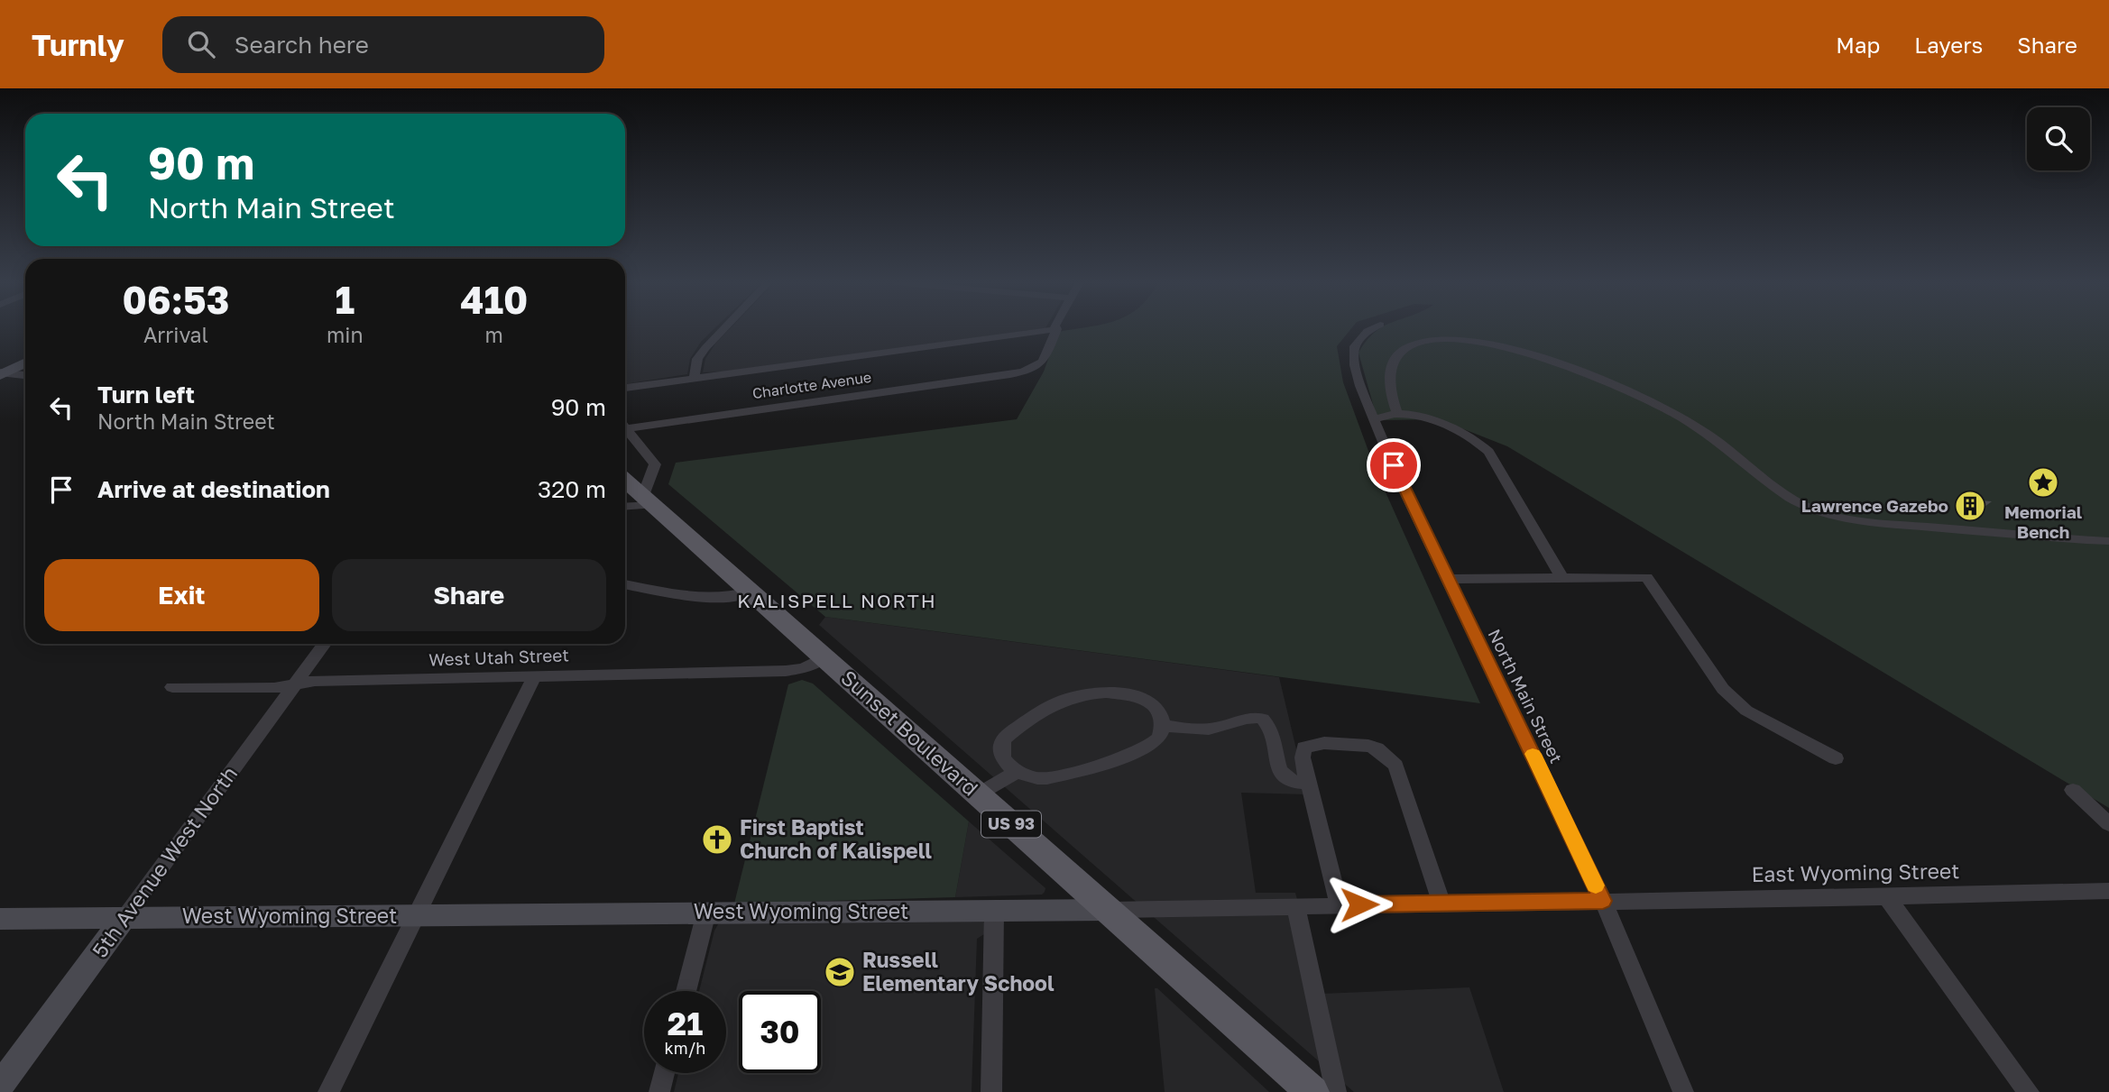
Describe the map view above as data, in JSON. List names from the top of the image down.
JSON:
{
  "streets": {
    "main road": ["Sunset Boulevard", "US 93"],
    "street": [
      "Charlotte Avenue",
      "West Utah Street",
      "North Main Street",
      "5th Avenue West North",
      "East Wyoming Street",
      "West Wyoming Street"
    ]
  },
  "crossings": [
    ["West Utah Street", "Sunset Boulevard"],
    ["West Utah Street", "5th Avenue West North"],
    ["North Main Street", "East Wyoming Street"],
    ["North Main Street", "West Wyoming Street"],
    ["Sunset Boulevard", "West Wyoming Street"],
    ["5th Avenue West North", "West Wyoming Street"],
    ["East Wyoming Street", "West Wyoming Street"]
  ],
  "districts": ["KALISPELL NORTH"],
  "places": {
    "place": ["Memorial Bench"],
    "building": ["Lawrence Gazebo"],
    "church": ["First Baptist Church of Kalispell"],
    "school or university": ["Russell Elementary School"]
  },
  "page": {
    "header": "Turnly",
    "search": "Search here",
    "nav": ["Map", "Layers", "Share"],
    "turn": ["90 m", "North Main Street"],
    "eta": [
      "06:53",
      "Arrival",
      "1",
      "min",
      "410",
      "m"
    ],
    "list": [
      {
        "name": "Turn left",
        "note": "North Main Street",
        "value": "90 m"
      },
      {
        "name": "Arrive at destination",
        "value": "320 m"
      }
    ],
    "buttons": ["Exit", "Share"],
    "speed": "21 km/h",
    "limit": "30"
  }
}
